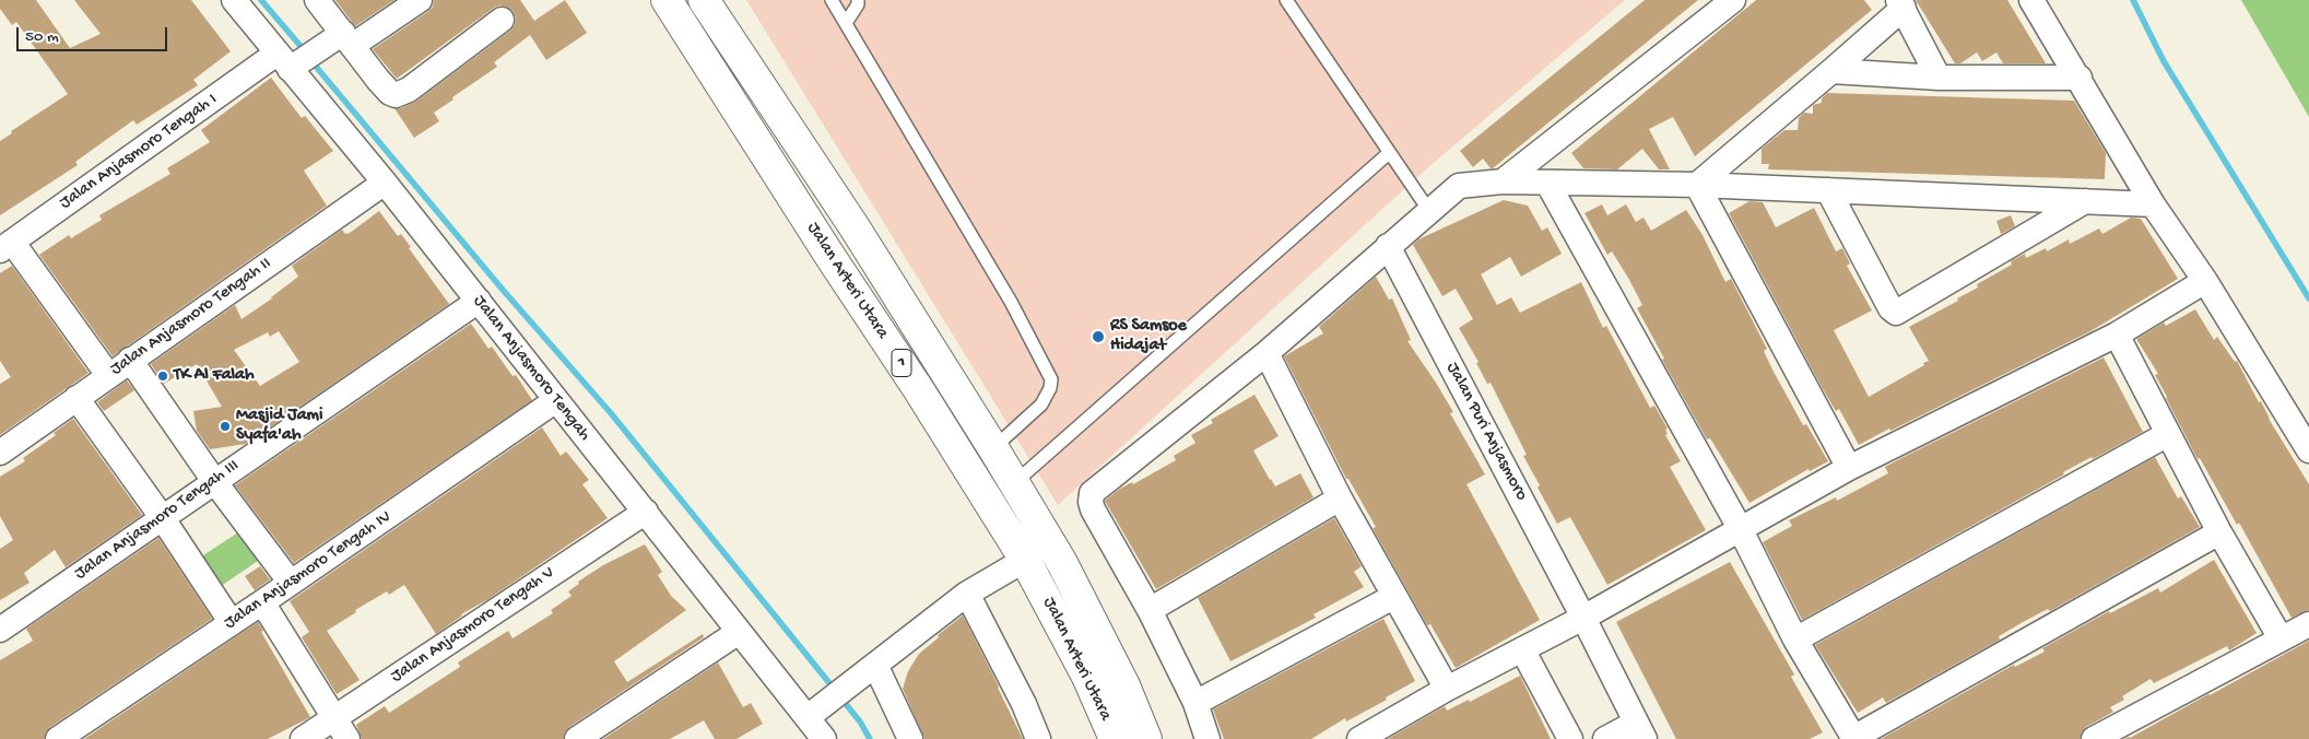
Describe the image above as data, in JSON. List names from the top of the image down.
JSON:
{
  "streets": {
    "highway": ["Jalan Arteri Utara", "1"],
    "street": [
      "Jalan Anjasmoro Tengah I",
      "Jalan Anjasmoro Tengah II",
      "Jalan Anjasmoro Tengah",
      "Jalan Puri Anjasmoro",
      "Jalan Anjasmoro Tengah III",
      "Jalan Anjasmoro Tengah IV",
      "Jalan Anjasmoro Tengah V"
    ]
  },
  "crossings": [
    ["Jalan Anjasmoro Tengah I", "Jalan Anjasmoro Tengah"],
    ["Jalan Anjasmoro Tengah II", "Jalan Anjasmoro Tengah"],
    ["Jalan Anjasmoro Tengah", "Jalan Anjasmoro Tengah III"],
    ["Jalan Anjasmoro Tengah", "Jalan Anjasmoro Tengah IV"],
    ["Jalan Anjasmoro Tengah", "Jalan Anjasmoro Tengah V"]
  ],
  "places": ["RS Samsoe Hidajat", "TK Al Falah", "Masjid Jami Syafa'ah"],
  "scale_bar": "50 m"
}
